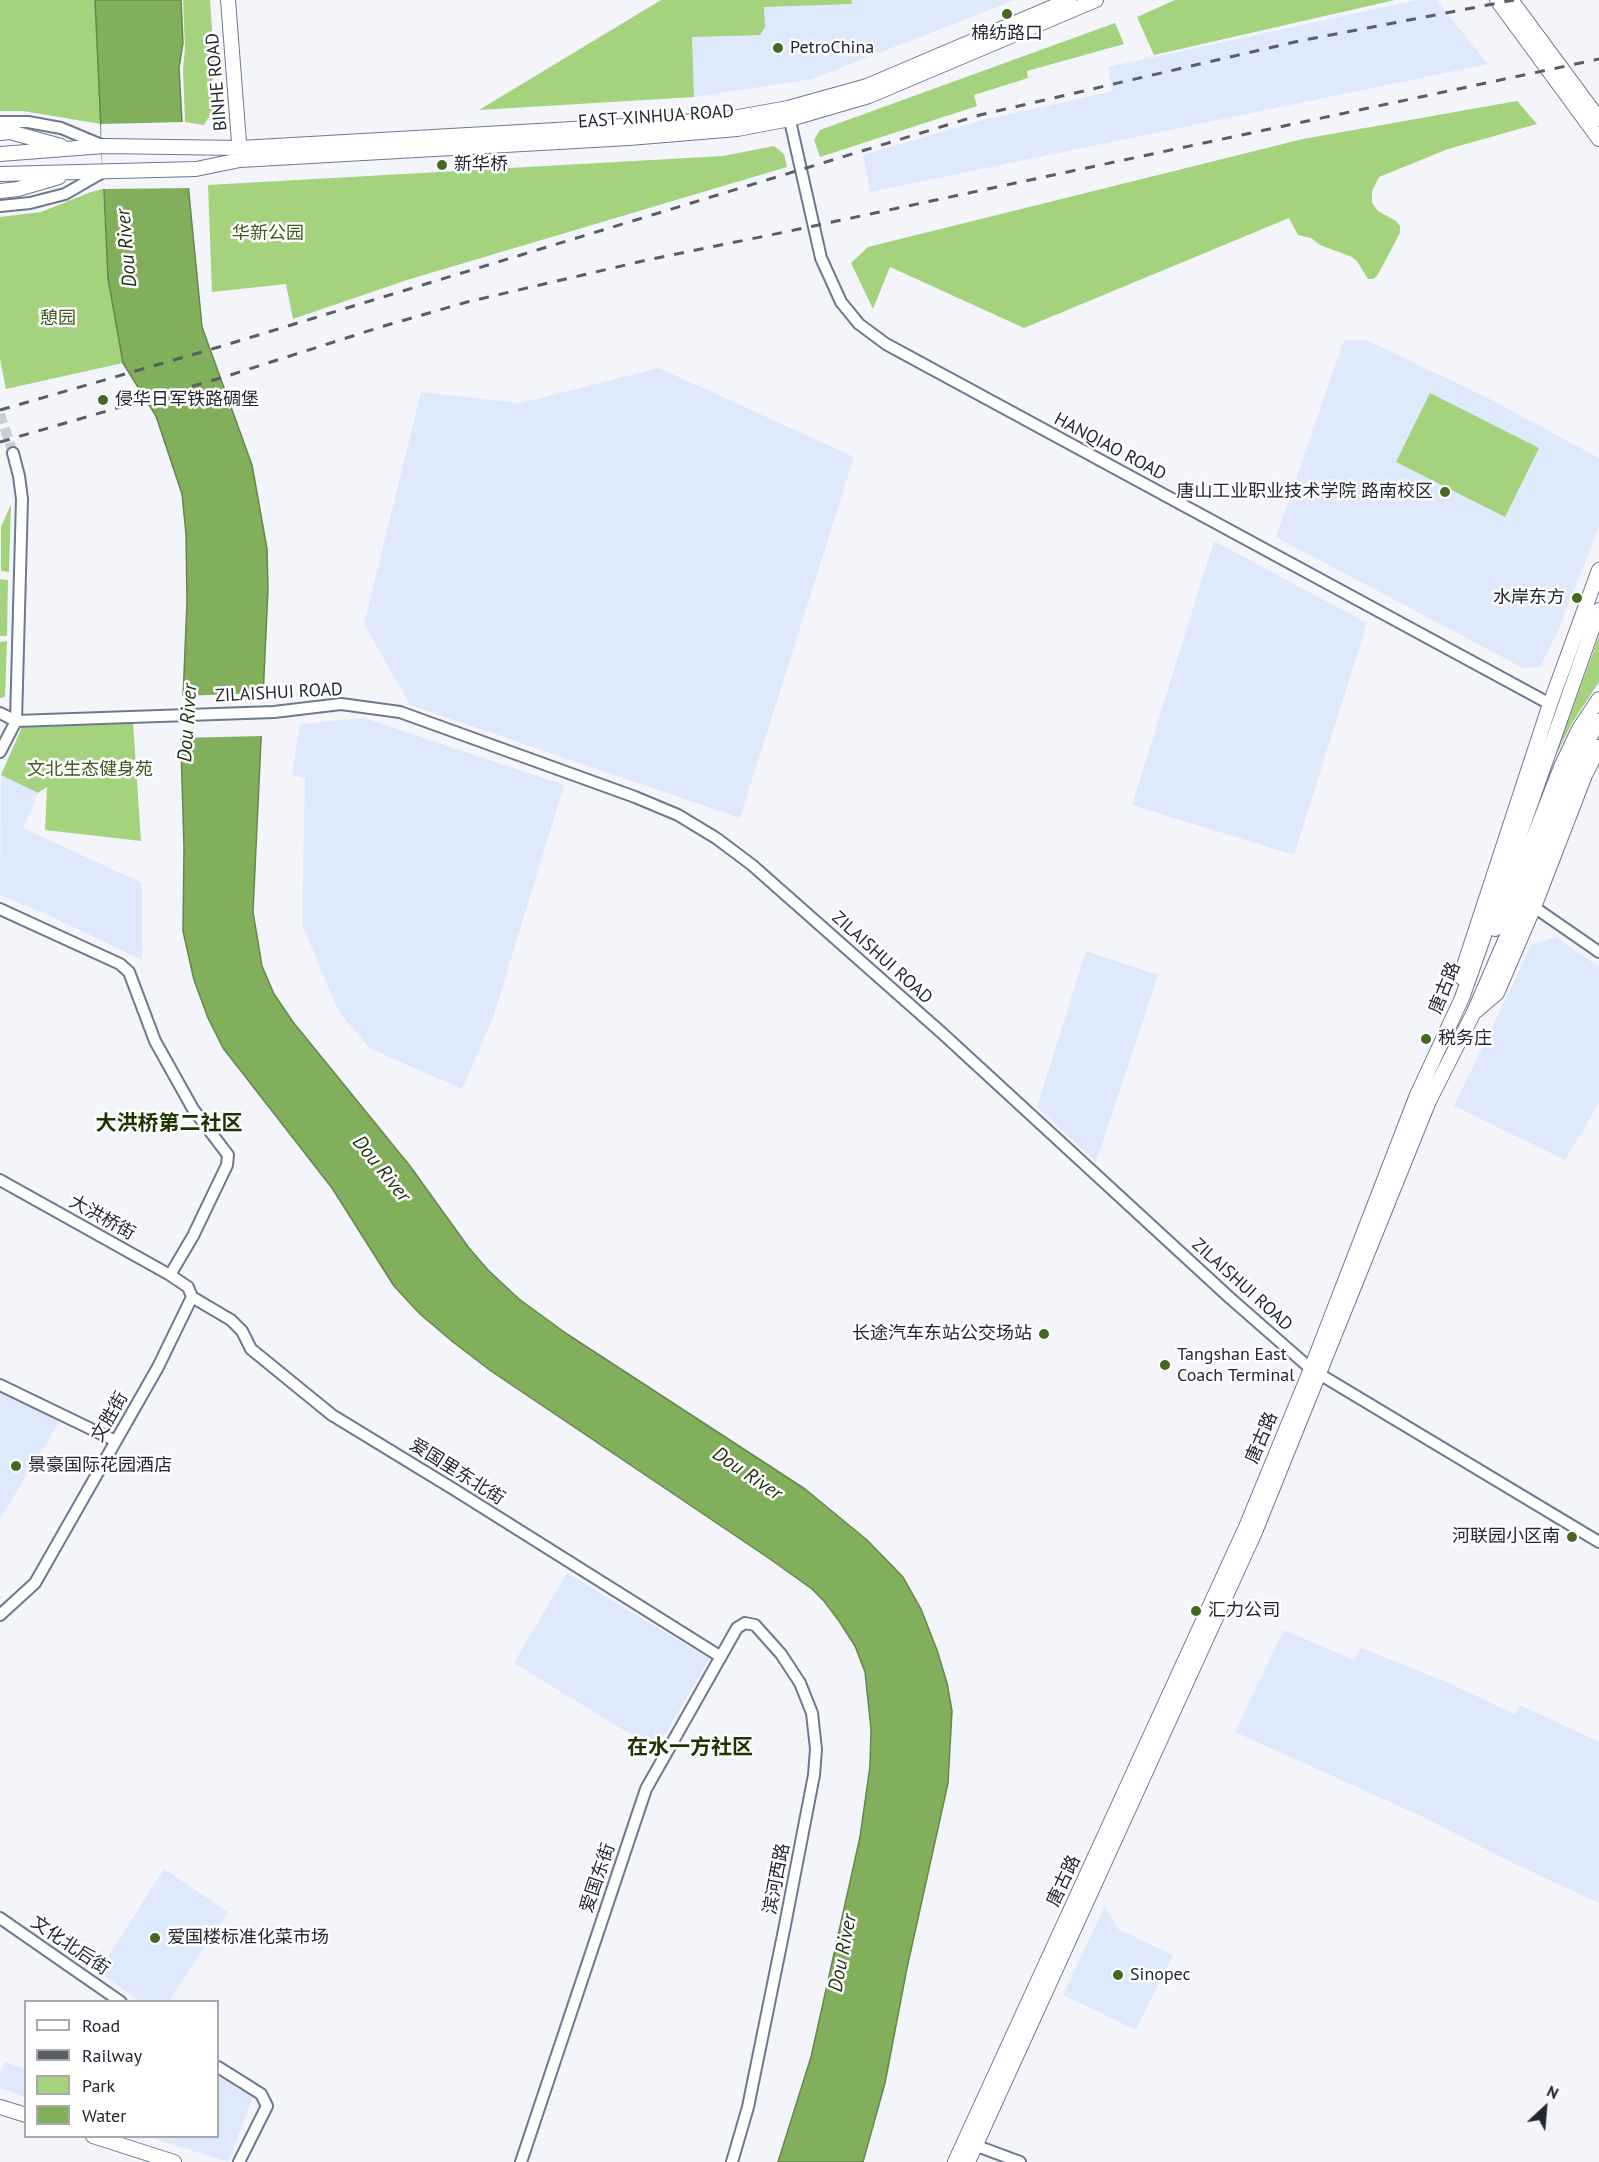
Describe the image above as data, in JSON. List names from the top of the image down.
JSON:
{
  "streets": {
    "main road": ["BINHE ROAD", "EAST XINHUA ROAD", "唐古路"],
    "street": [
      "HANQIAO ROAD",
      "ZILAISHUI ROAD",
      "大洪桥街",
      "文胜街",
      "爱国里东北街",
      "爱国东街",
      "滨河西路",
      "文化北后街"
    ]
  },
  "crossings": [
    ["BINHE ROAD", "EAST XINHUA ROAD"],
    ["EAST XINHUA ROAD", "HANQIAO ROAD"],
    ["ZILAISHUI ROAD", "唐古路"],
    ["大洪桥街", "文胜街"],
    ["大洪桥街", "爱国里东北街"],
    ["文胜街", "爱国里东北街"],
    ["爱国里东北街", "爱国东街"],
    ["爱国东街", "滨河西路"]
  ],
  "districts": ["大洪桥第二社区", "在水一方社区"],
  "water": ["Dou River"],
  "parks": ["华新公园", "憩园", "文北生态健身苑"],
  "places": [
    "棉纺路口",
    "PetroChina",
    "新华桥",
    "侵华日军铁路碉堡",
    "唐山工业职业技术学院 路南校区",
    "水岸东方",
    "税务庄",
    "长途汽车东站公交场站",
    "Tangshan East Coach Terminal",
    "景豪国际花园酒店",
    "河联园小区南",
    "汇力公司",
    "爱国楼标准化菜市场",
    "Sinopec"
  ],
  "legend": [
    "Road",
    "Railway",
    "Park",
    "Water"
  ],
  "north": "top right"
}
